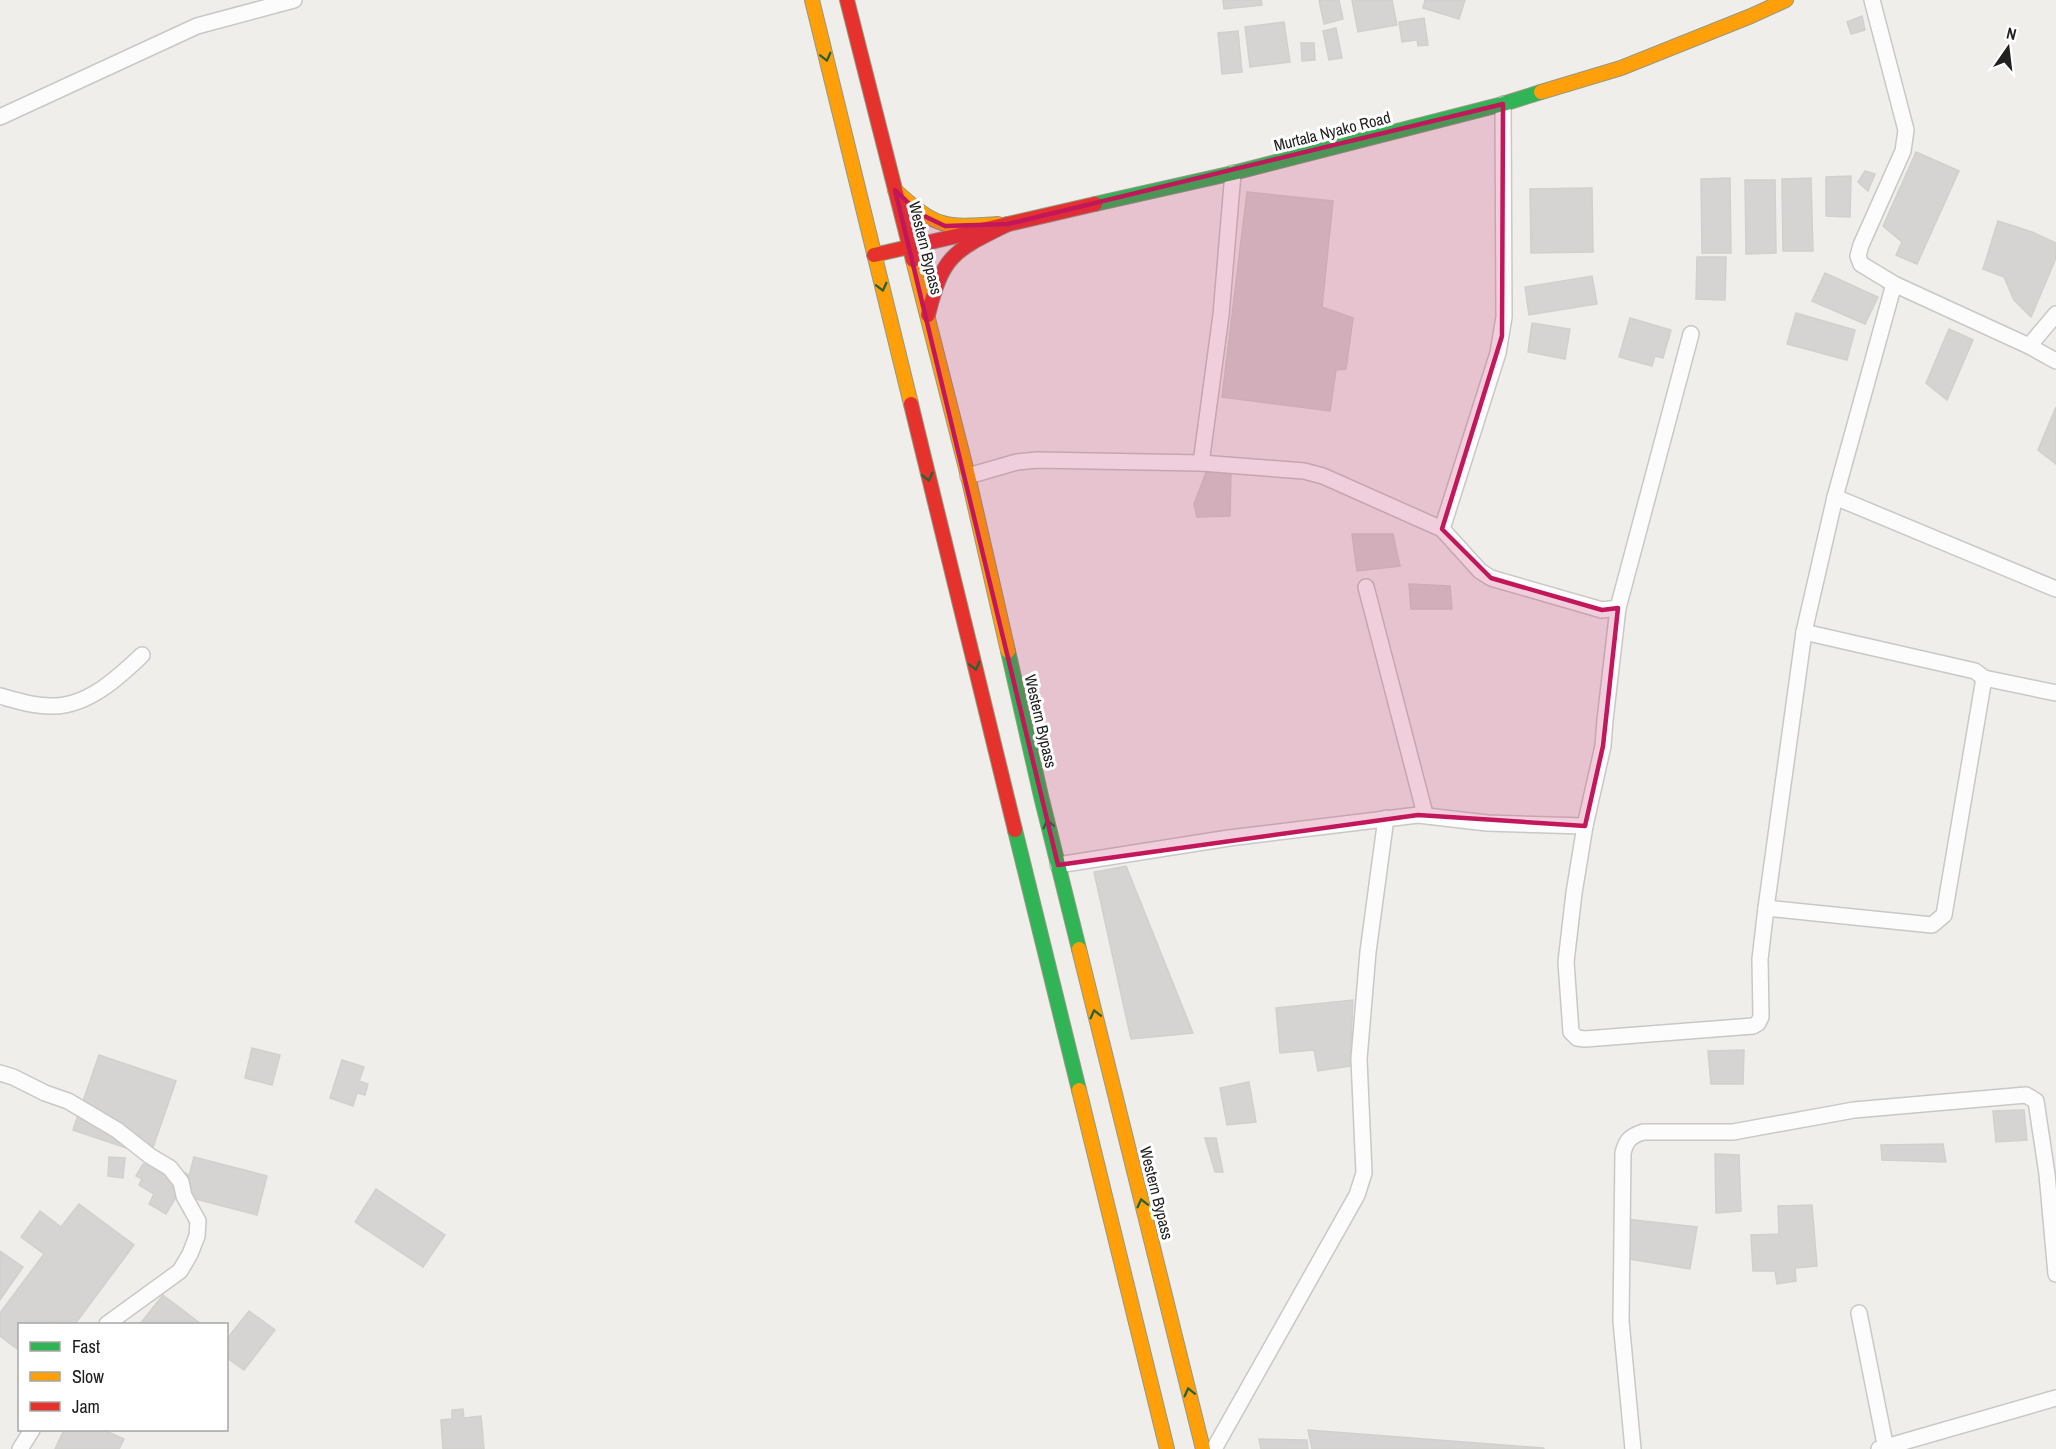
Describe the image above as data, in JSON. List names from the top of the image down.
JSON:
{
  "streets": {
    "main road": ["Murtala Nyako Road", "Western Bypass"]
  },
  "crossings": [
    ["Murtala Nyako Road", "Western Bypass"]
  ],
  "legend": ["Fast", "Slow", "Jam"],
  "north": "top"
}
